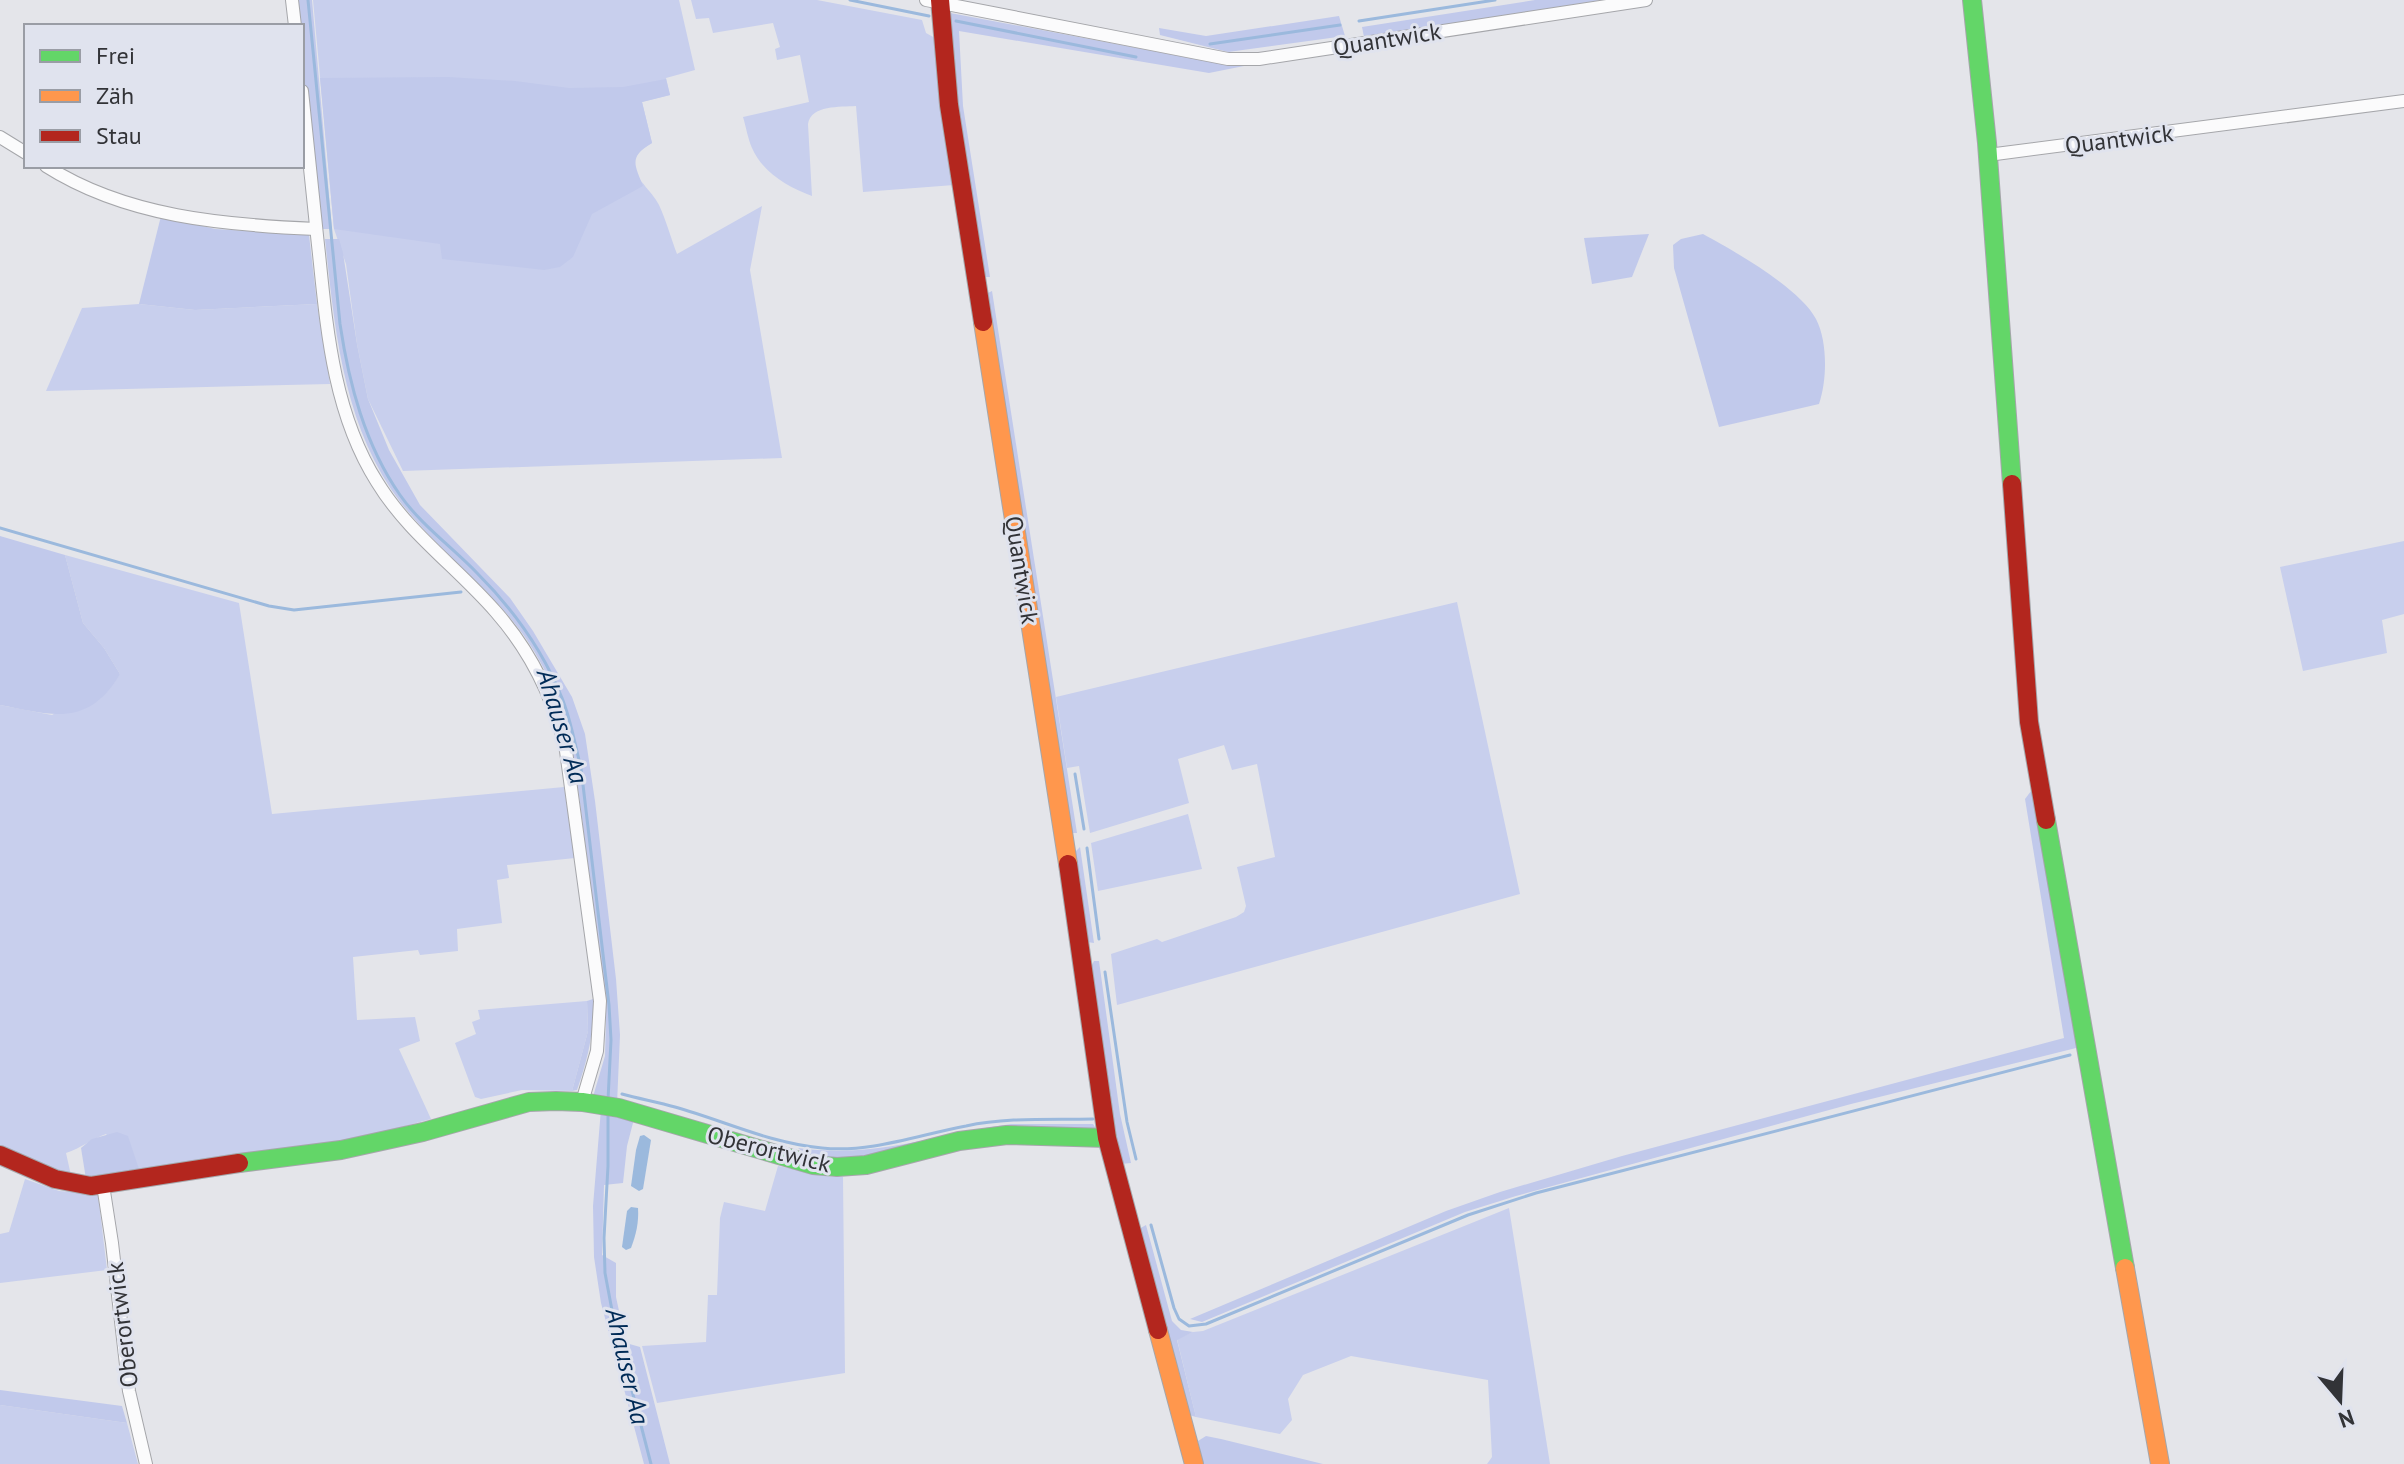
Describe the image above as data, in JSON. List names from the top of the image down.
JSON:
{
  "streets": {
    "street": ["Quantwick", "Oberortwick"]
  },
  "crossings": [
    ["Quantwick", "Oberortwick"]
  ],
  "water": ["Ahauser Aa"],
  "legend": ["Frei", "Zäh", "Stau"],
  "north": "bottom"
}
